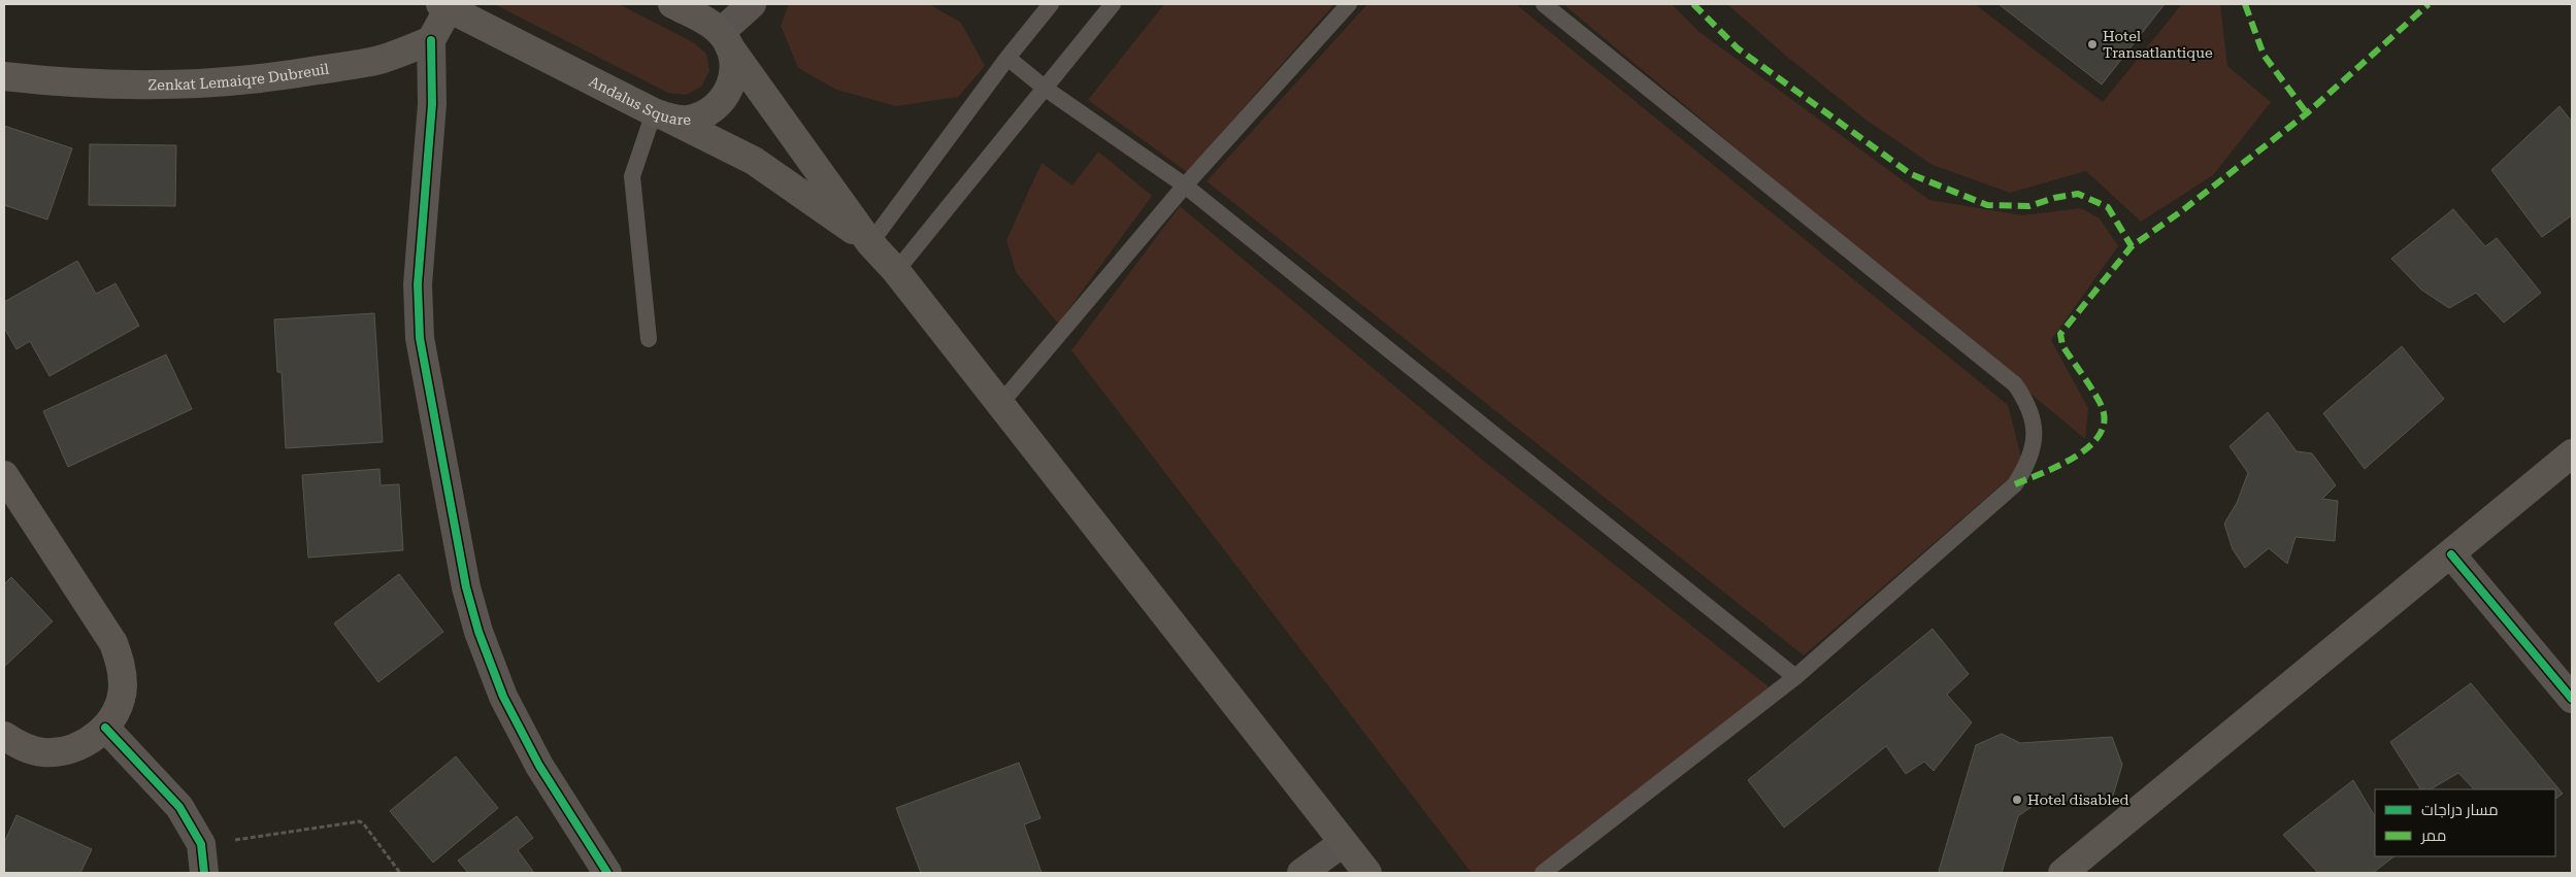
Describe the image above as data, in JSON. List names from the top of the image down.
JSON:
{
  "streets": {
    "main road": ["Zenkat Lemaiqre Dubreuil", "Andalus Square"]
  },
  "places": ["Hotel Transatlantique", "Hotel disabled"],
  "legend": ["مسار دراجات", "ممر"]
}
